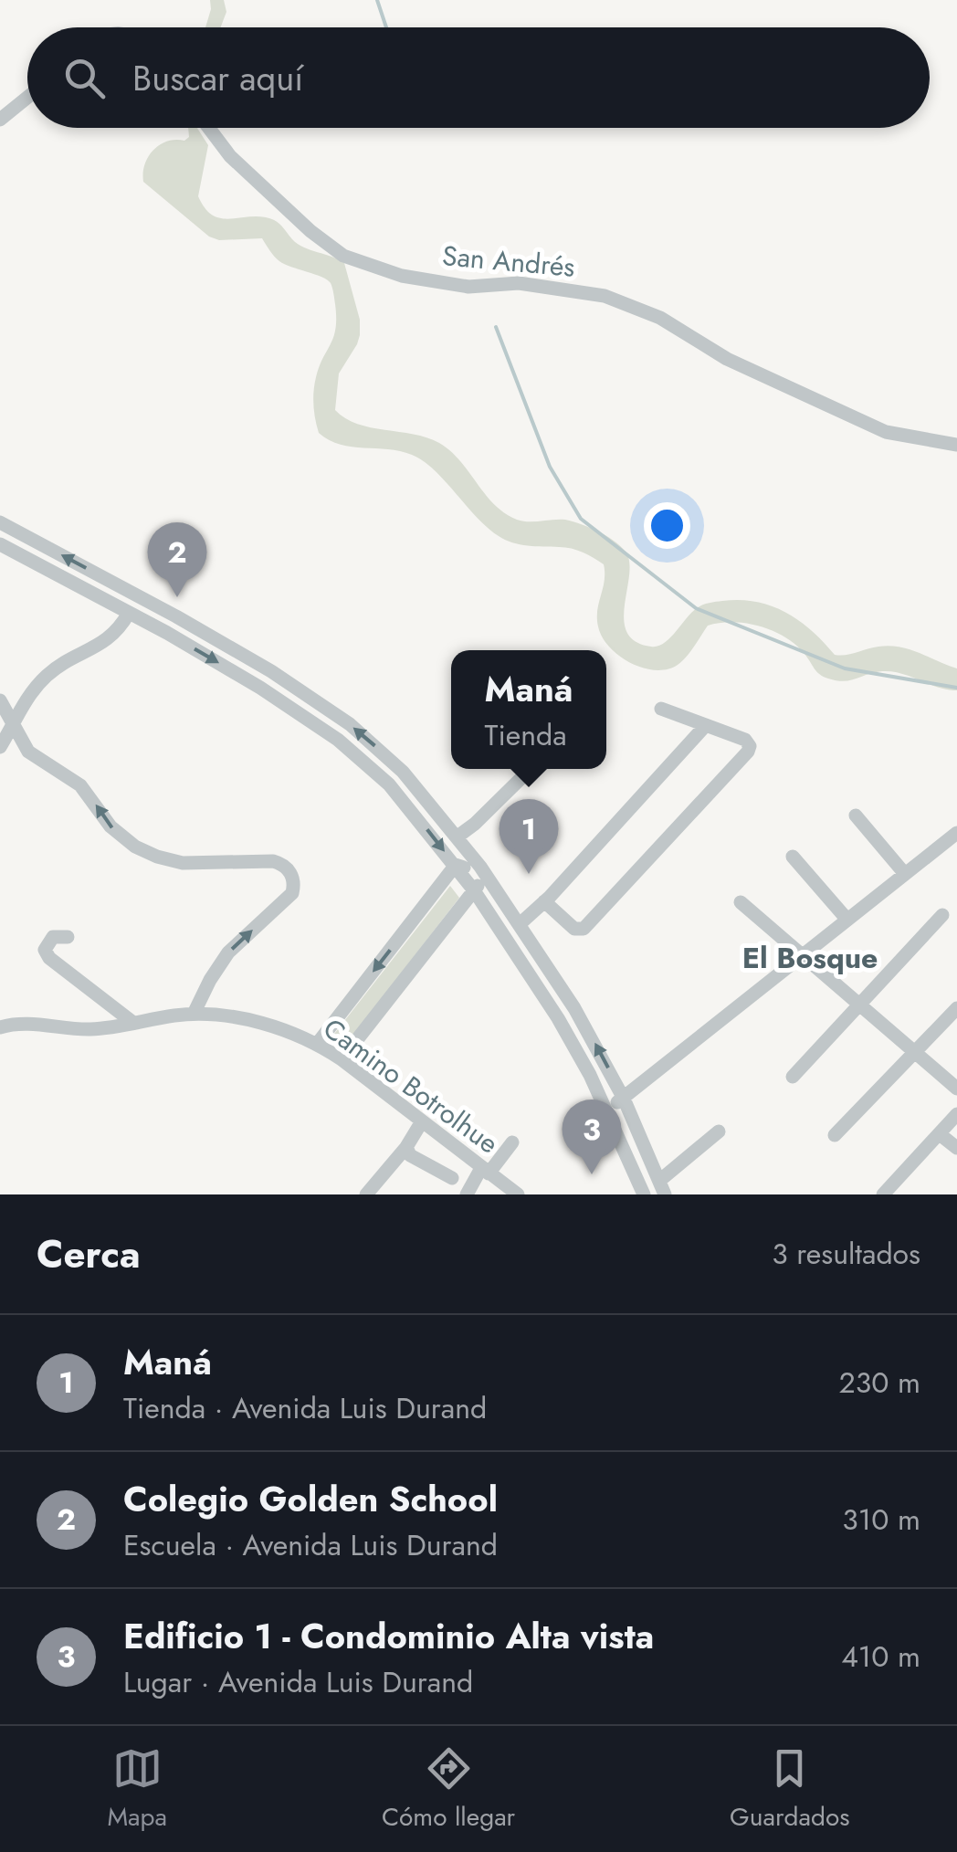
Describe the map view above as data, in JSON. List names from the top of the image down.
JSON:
{
  "streets": {
    "street": ["San Andrés", "Camino Botrolhue"]
  },
  "districts": ["El Bosque"],
  "page": {
    "search": "Buscar aquí",
    "pins": ["2", "1", "3"],
    "popup": ["Maná", "Tienda"],
    "heading": ["Cerca", "3 resultados"],
    "list": [
      {
        "mark": "1",
        "name": "Maná",
        "note": "Tienda · Avenida Luis Durand",
        "value": "230 m"
      },
      {
        "mark": "2",
        "name": "Colegio Golden School",
        "note": "Escuela · Avenida Luis Durand",
        "value": "310 m"
      },
      {
        "mark": "3",
        "name": "Edificio 1 - Condominio Alta vista",
        "note": "Lugar · Avenida Luis Durand",
        "value": "410 m"
      }
    ],
    "nav": ["Mapa", "Cómo llegar", "Guardados"]
  }
}
